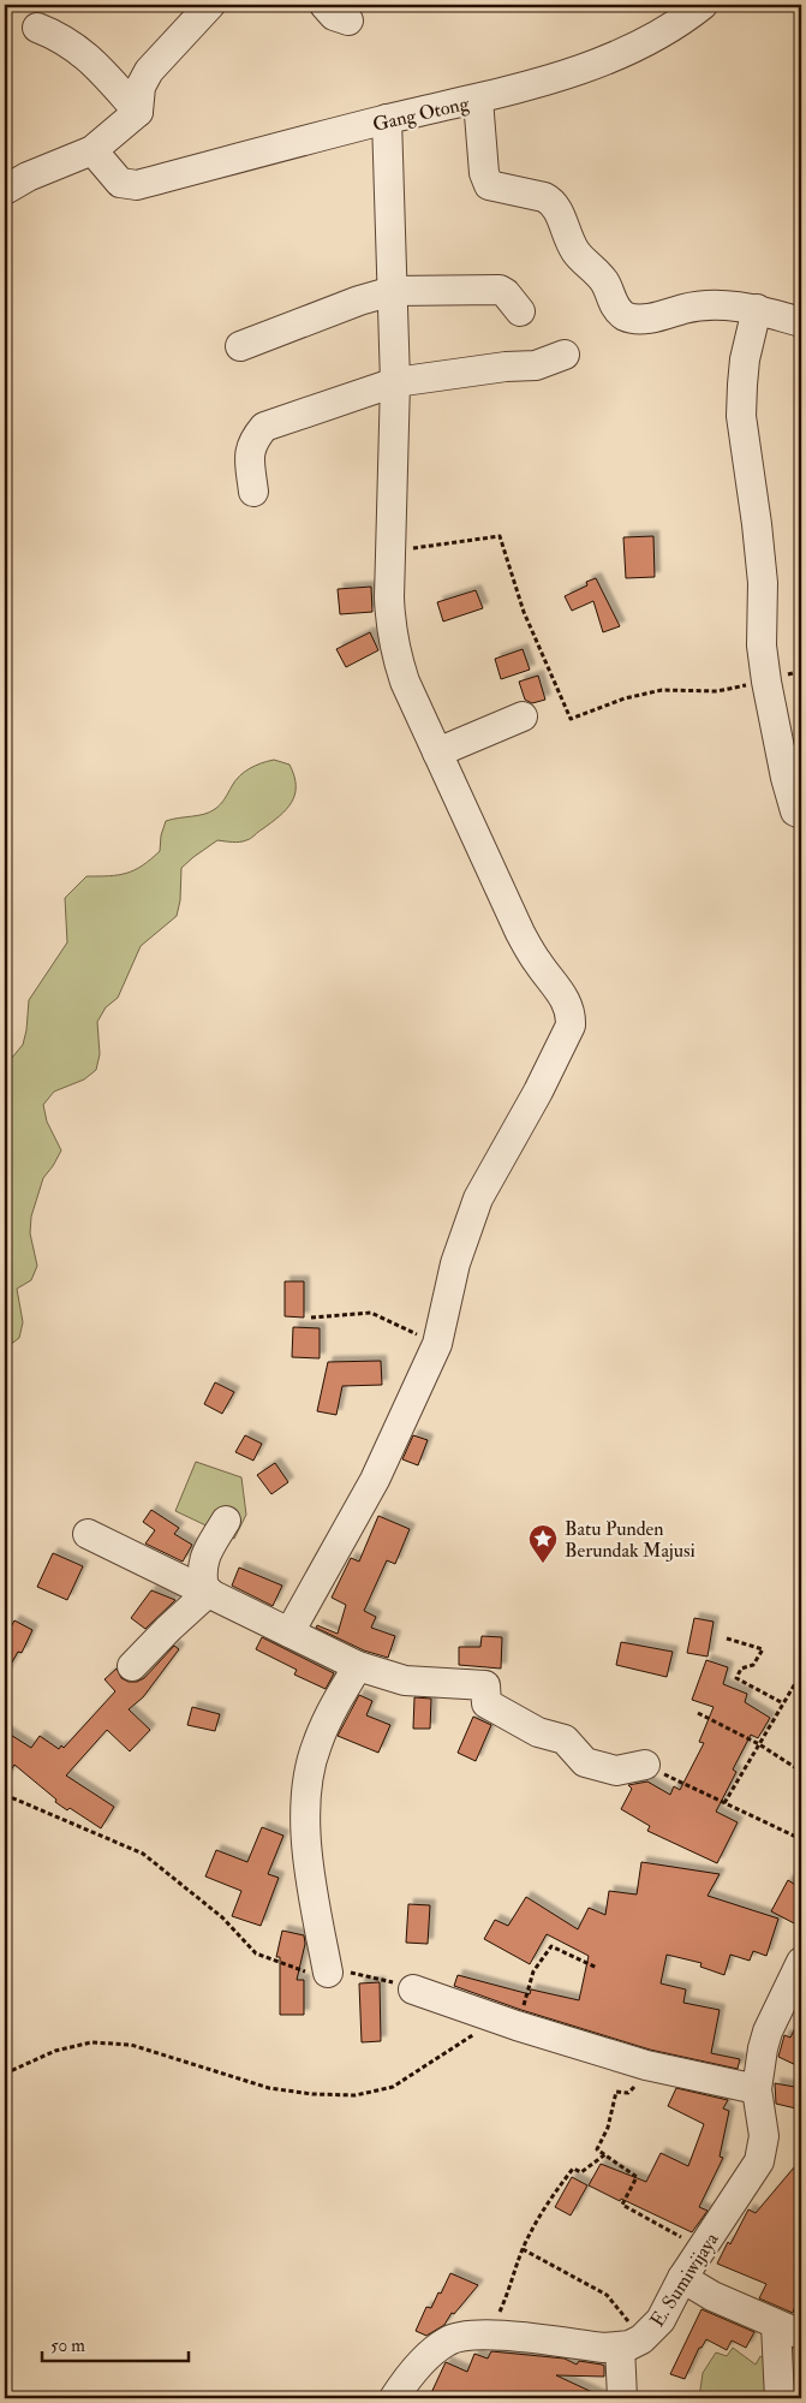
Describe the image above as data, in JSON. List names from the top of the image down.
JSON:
{
  "streets": {
    "street": ["Gang Otong", "E. Sumiwijaya"]
  },
  "places": {
    "place": ["Batu Punden Berundak Majusi"]
  },
  "scale_bar": "50 m"
}
